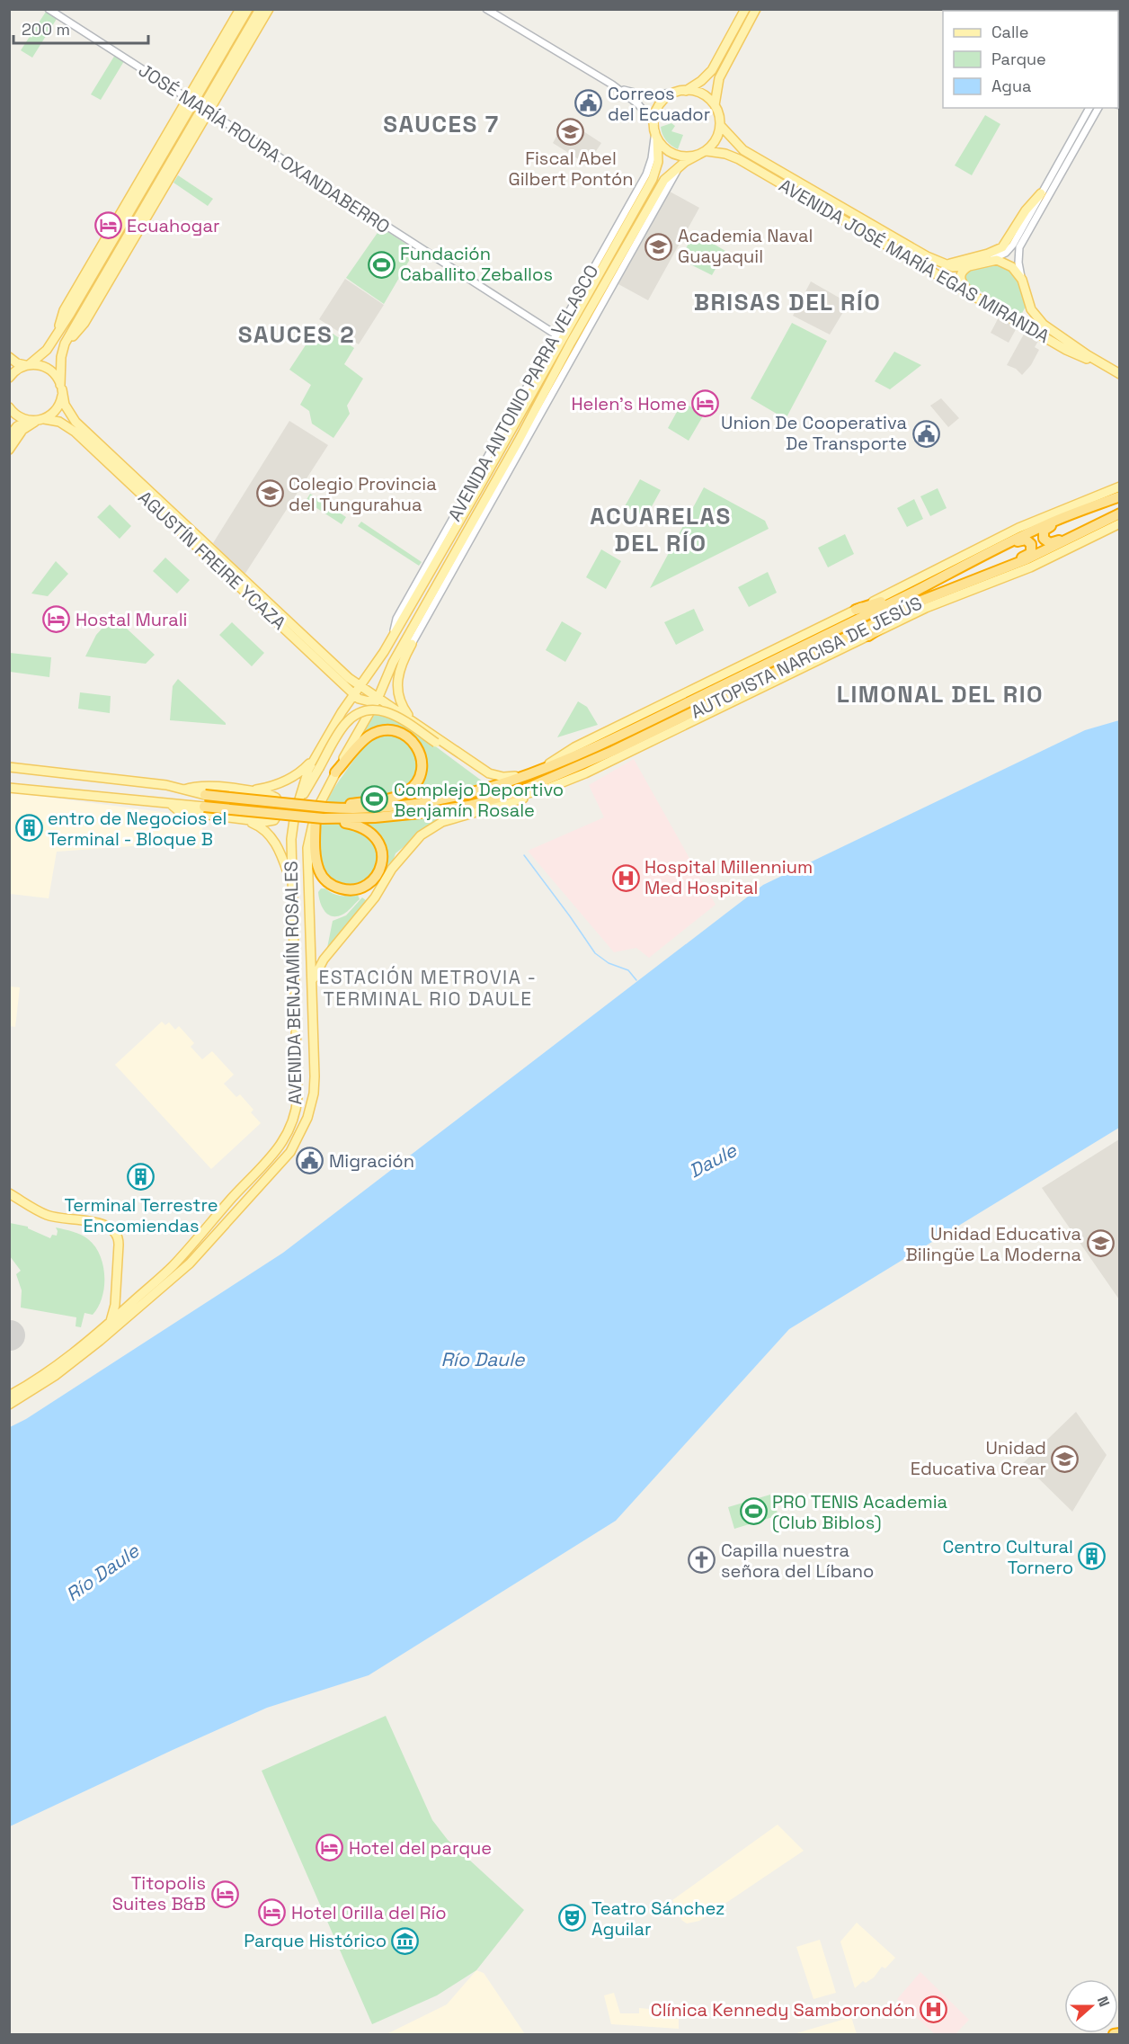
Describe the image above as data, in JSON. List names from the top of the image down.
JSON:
{
  "streets": {
    "highway": ["AUTOPISTA NARCISA DE JESÚS"],
    "main road": [
      "AVENIDA JOSÉ MARÍA EGAS MIRANDA",
      "AVENIDA ANTONIO PARRA VELASCO",
      "AGUSTÍN FREIRE YCAZA",
      "AVENIDA BENJAMÍN ROSALES"
    ],
    "street": ["JOSÉ MARÍA ROURA OXANDABERRO"]
  },
  "crossings": [
    ["JOSÉ MARÍA ROURA OXANDABERRO", "AVENIDA ANTONIO PARRA VELASCO"],
    ["AVENIDA JOSÉ MARÍA EGAS MIRANDA", "AVENIDA ANTONIO PARRA VELASCO"],
    ["AVENIDA ANTONIO PARRA VELASCO", "AGUSTÍN FREIRE YCAZA"],
    ["AVENIDA ANTONIO PARRA VELASCO", "AVENIDA BENJAMÍN ROSALES"],
    ["AUTOPISTA NARCISA DE JESÚS", "AVENIDA BENJAMÍN ROSALES"]
  ],
  "districts": [
    "SAUCES 7",
    "BRISAS DEL RÍO",
    "SAUCES 2",
    "ACUARELAS DEL RÍO",
    "LIMONAL DEL RIO",
    "ESTACIÓN METROVIA - TERMINAL RIO DAULE"
  ],
  "water": ["Daule", "Río Daule"],
  "places": {
    "public building": ["Correos del Ecuador", "Union De Cooperativa De Transporte", "Migración"],
    "school or university": [
      "Fiscal Abel Gilbert Pontón",
      "Academia Naval Guayaquil",
      "Colegio Provincia del Tungurahua",
      "Unidad Educativa Bilingüe La Moderna",
      "Unidad Educativa Crear"
    ],
    "hotel": [
      "Ecuahogar",
      "Helen's Home",
      "Hostal Murali",
      "Hotel del parque",
      "Titopolis Suites B&B",
      "Hotel Orilla del Río"
    ],
    "sports": ["Fundación Caballito Zeballos", "Complejo Deportivo Benjamín Rosale", "PRO TENIS Academia (Club Biblos)"],
    "building": ["entro de Negocios el Terminal - Bloque B", "Terminal Terrestre Encomiendas", "Centro Cultural Tornero"],
    "hospital": ["Hospital Millennium Med Hospital", "Clínica Kennedy Samborondón"],
    "church": ["Capilla nuestra señora del Líbano"],
    "theatre": ["Teatro Sánchez Aguilar"],
    "museum": ["Parque Histórico"]
  },
  "legend": ["Calle", "Parque", "Agua"],
  "scale_bar": "200 m",
  "north": "right"
}
